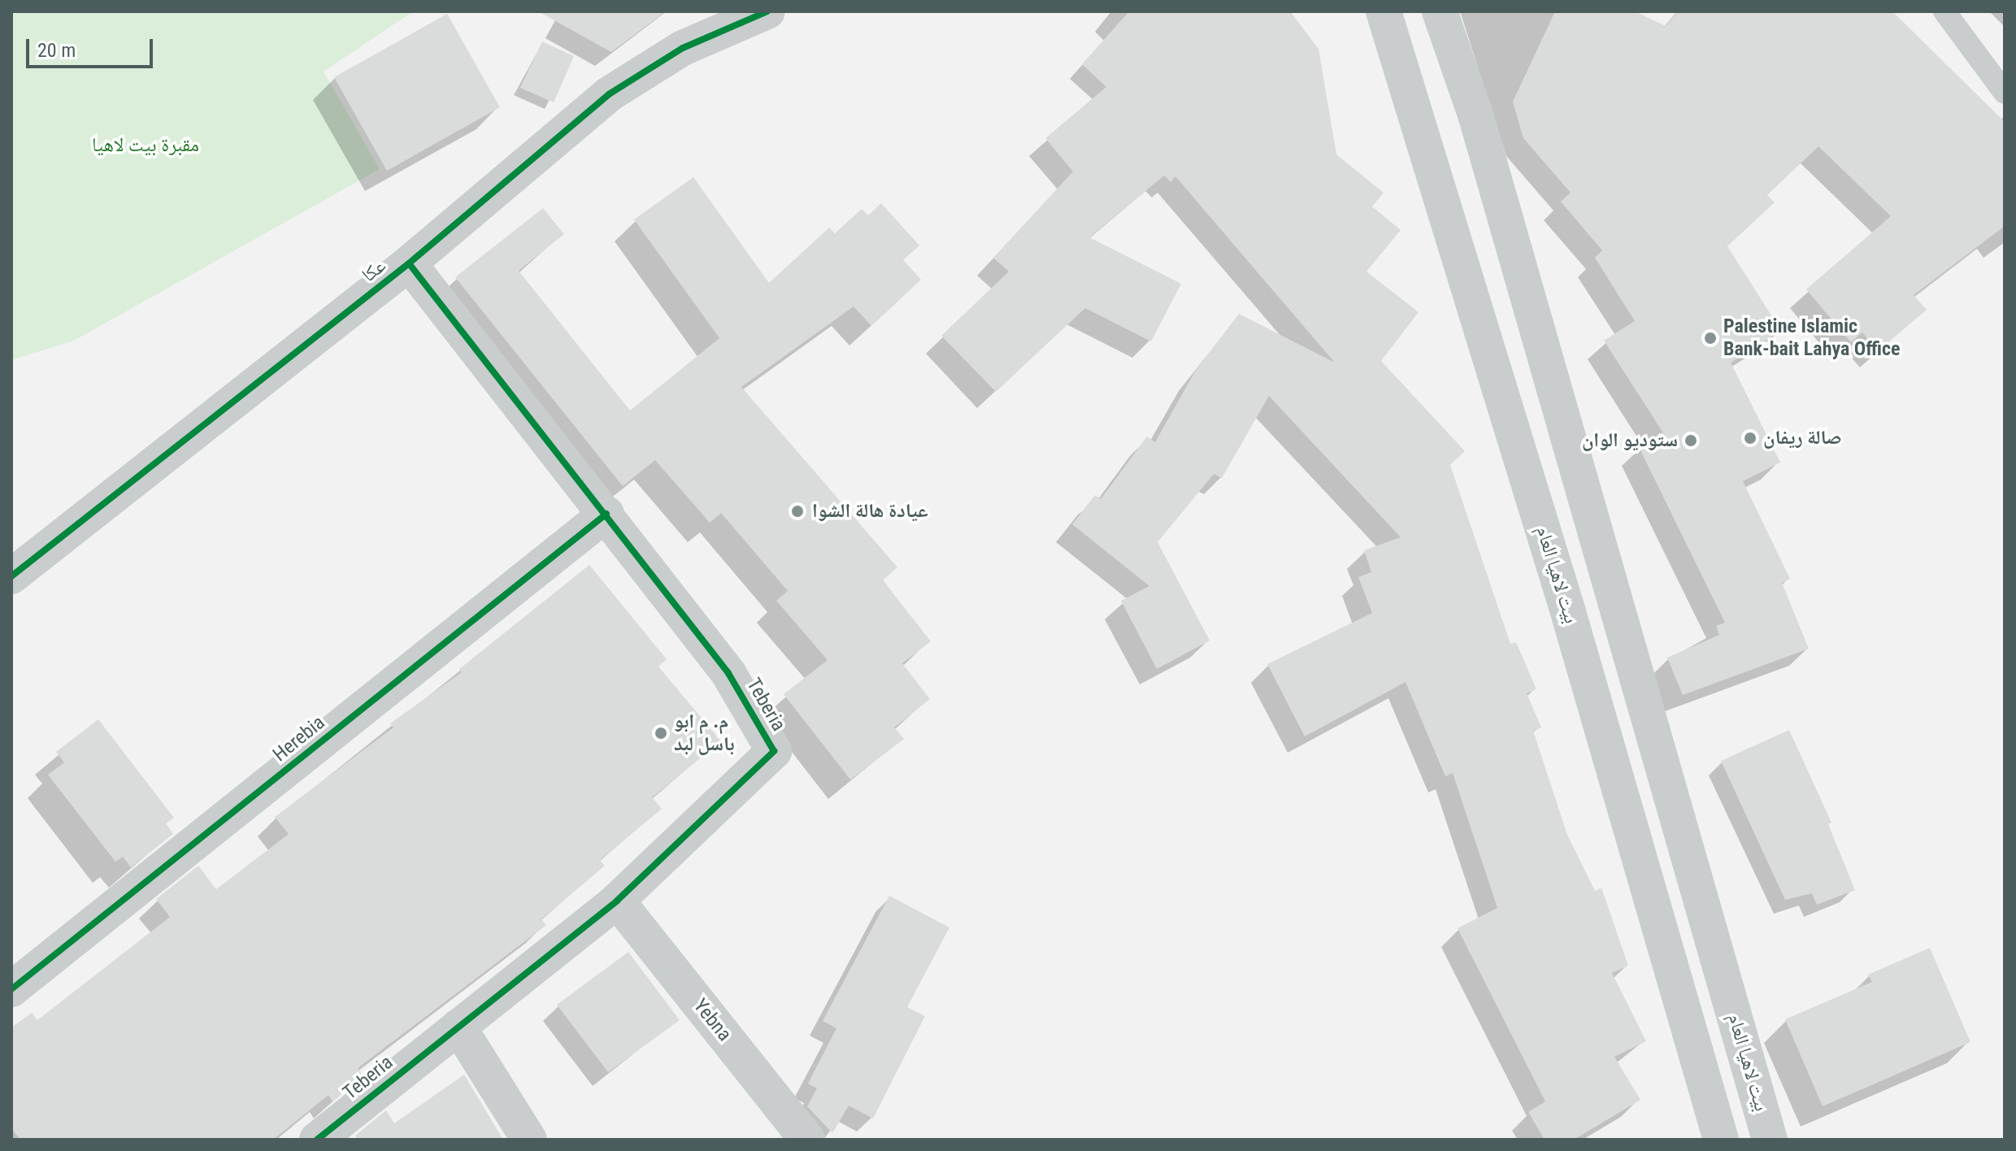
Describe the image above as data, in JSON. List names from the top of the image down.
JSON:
{
  "streets": {
    "main road": ["بيت لاهيا العام"],
    "street": [
      "عكا",
      "Teberia",
      "Herebia",
      "Yebna"
    ]
  },
  "crossings": [
    ["عكا", "Teberia"],
    ["Teberia", "Herebia"],
    ["Teberia", "Yebna"]
  ],
  "parks": ["مقبرة بيت لاهيا"],
  "places": [
    "Palestine Islamic Bank-bait Lahya Office",
    "صالة ريفان",
    "ستوديو الوان",
    "عيادة هالة الشوا",
    "م. م ابو باسل لبد"
  ],
  "scale_bar": "20 m"
}
